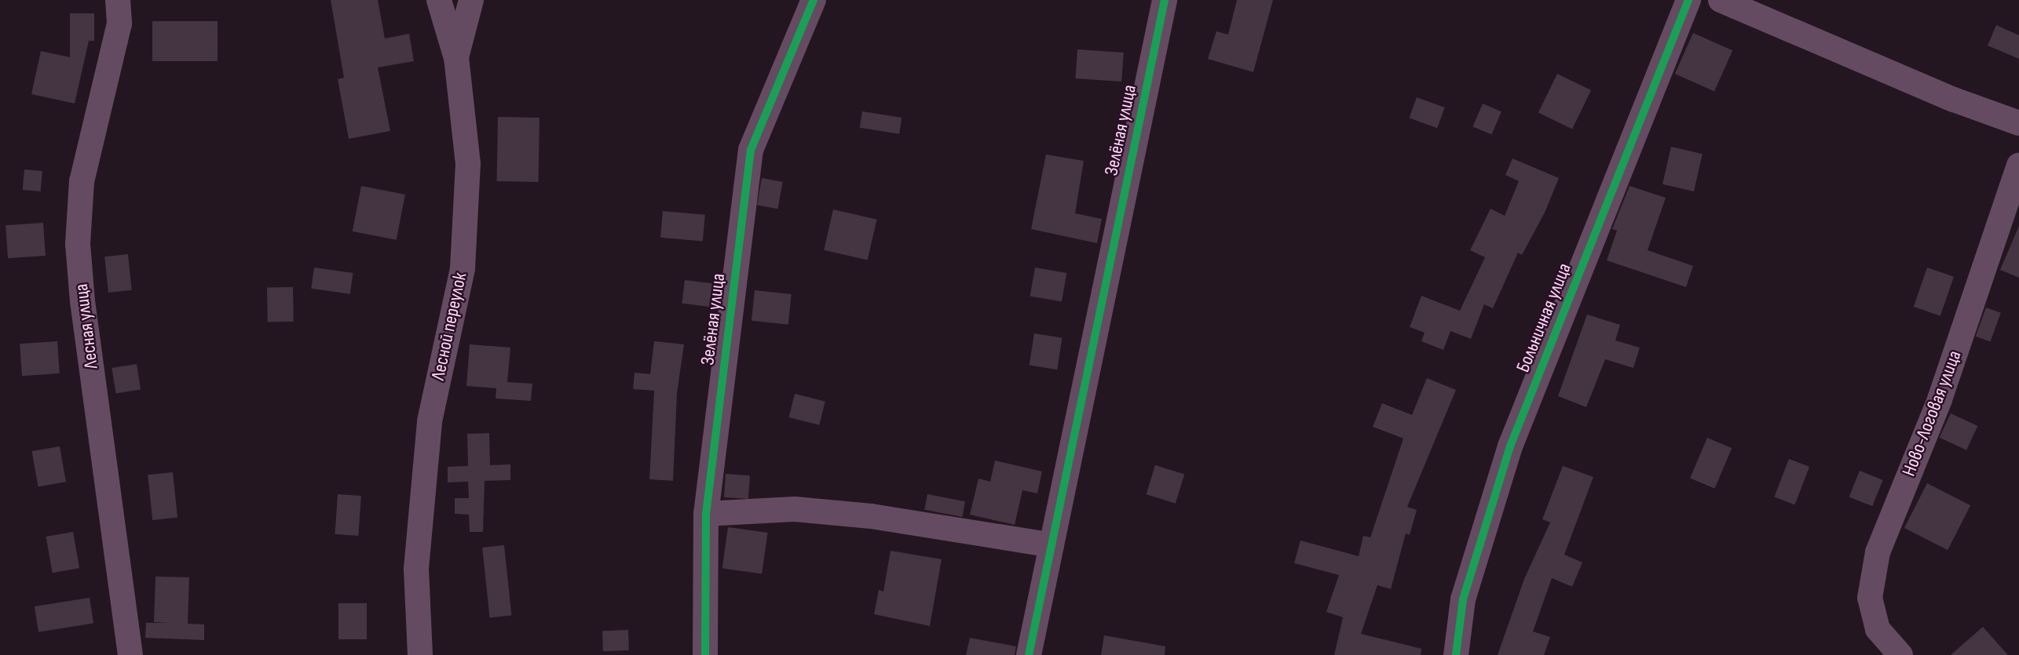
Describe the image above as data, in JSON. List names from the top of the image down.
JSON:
{
  "streets": {
    "street": [
      "Зелёная улица",
      "Больничная улица",
      "Лесная улица",
      "Лесной переулок",
      "Ново-Логовая улица"
    ]
  }
}
